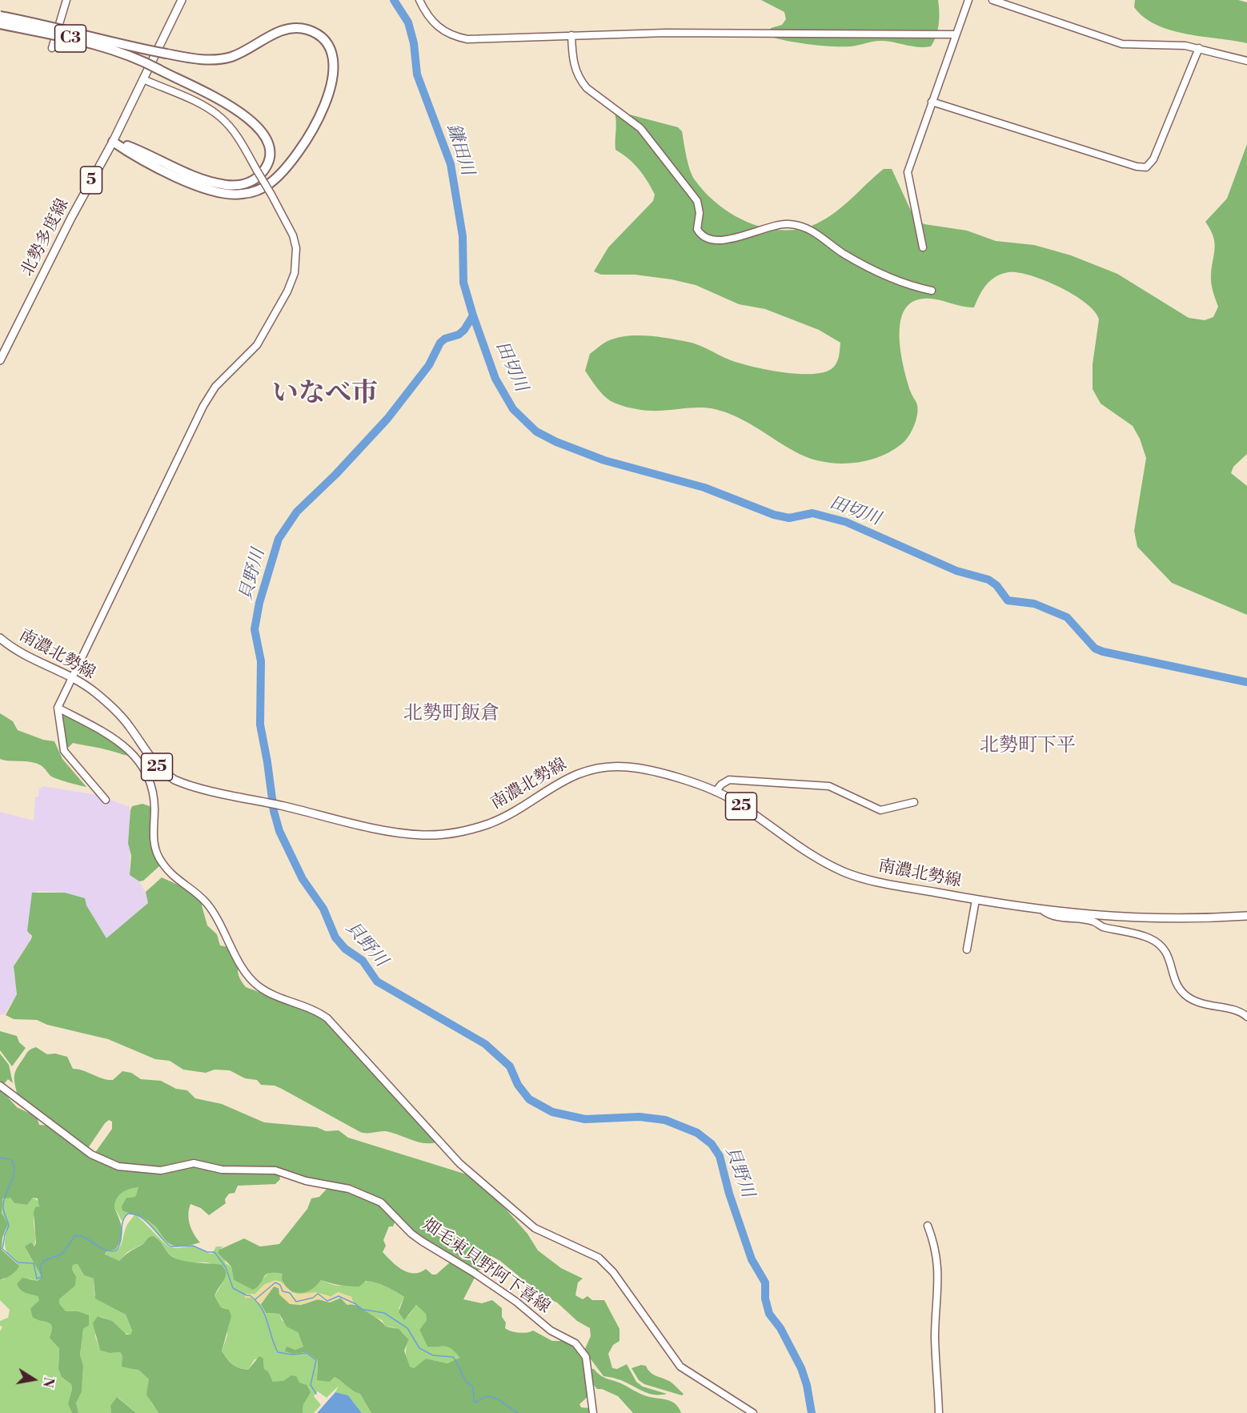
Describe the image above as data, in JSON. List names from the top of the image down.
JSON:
{
  "streets": {
    "highway": ["C3"],
    "main road": [
      "5",
      "北勢多度線",
      "南濃北勢線",
      "25"
    ],
    "street": ["畑毛東貝野阿下喜線"]
  },
  "crossings": [
    ["C3", "北勢多度線"]
  ],
  "districts": ["いなべ市", "北勢町飯倉", "北勢町下平"],
  "water": ["鎌田川", "田切川", "貝野川"],
  "north": "right"
}
